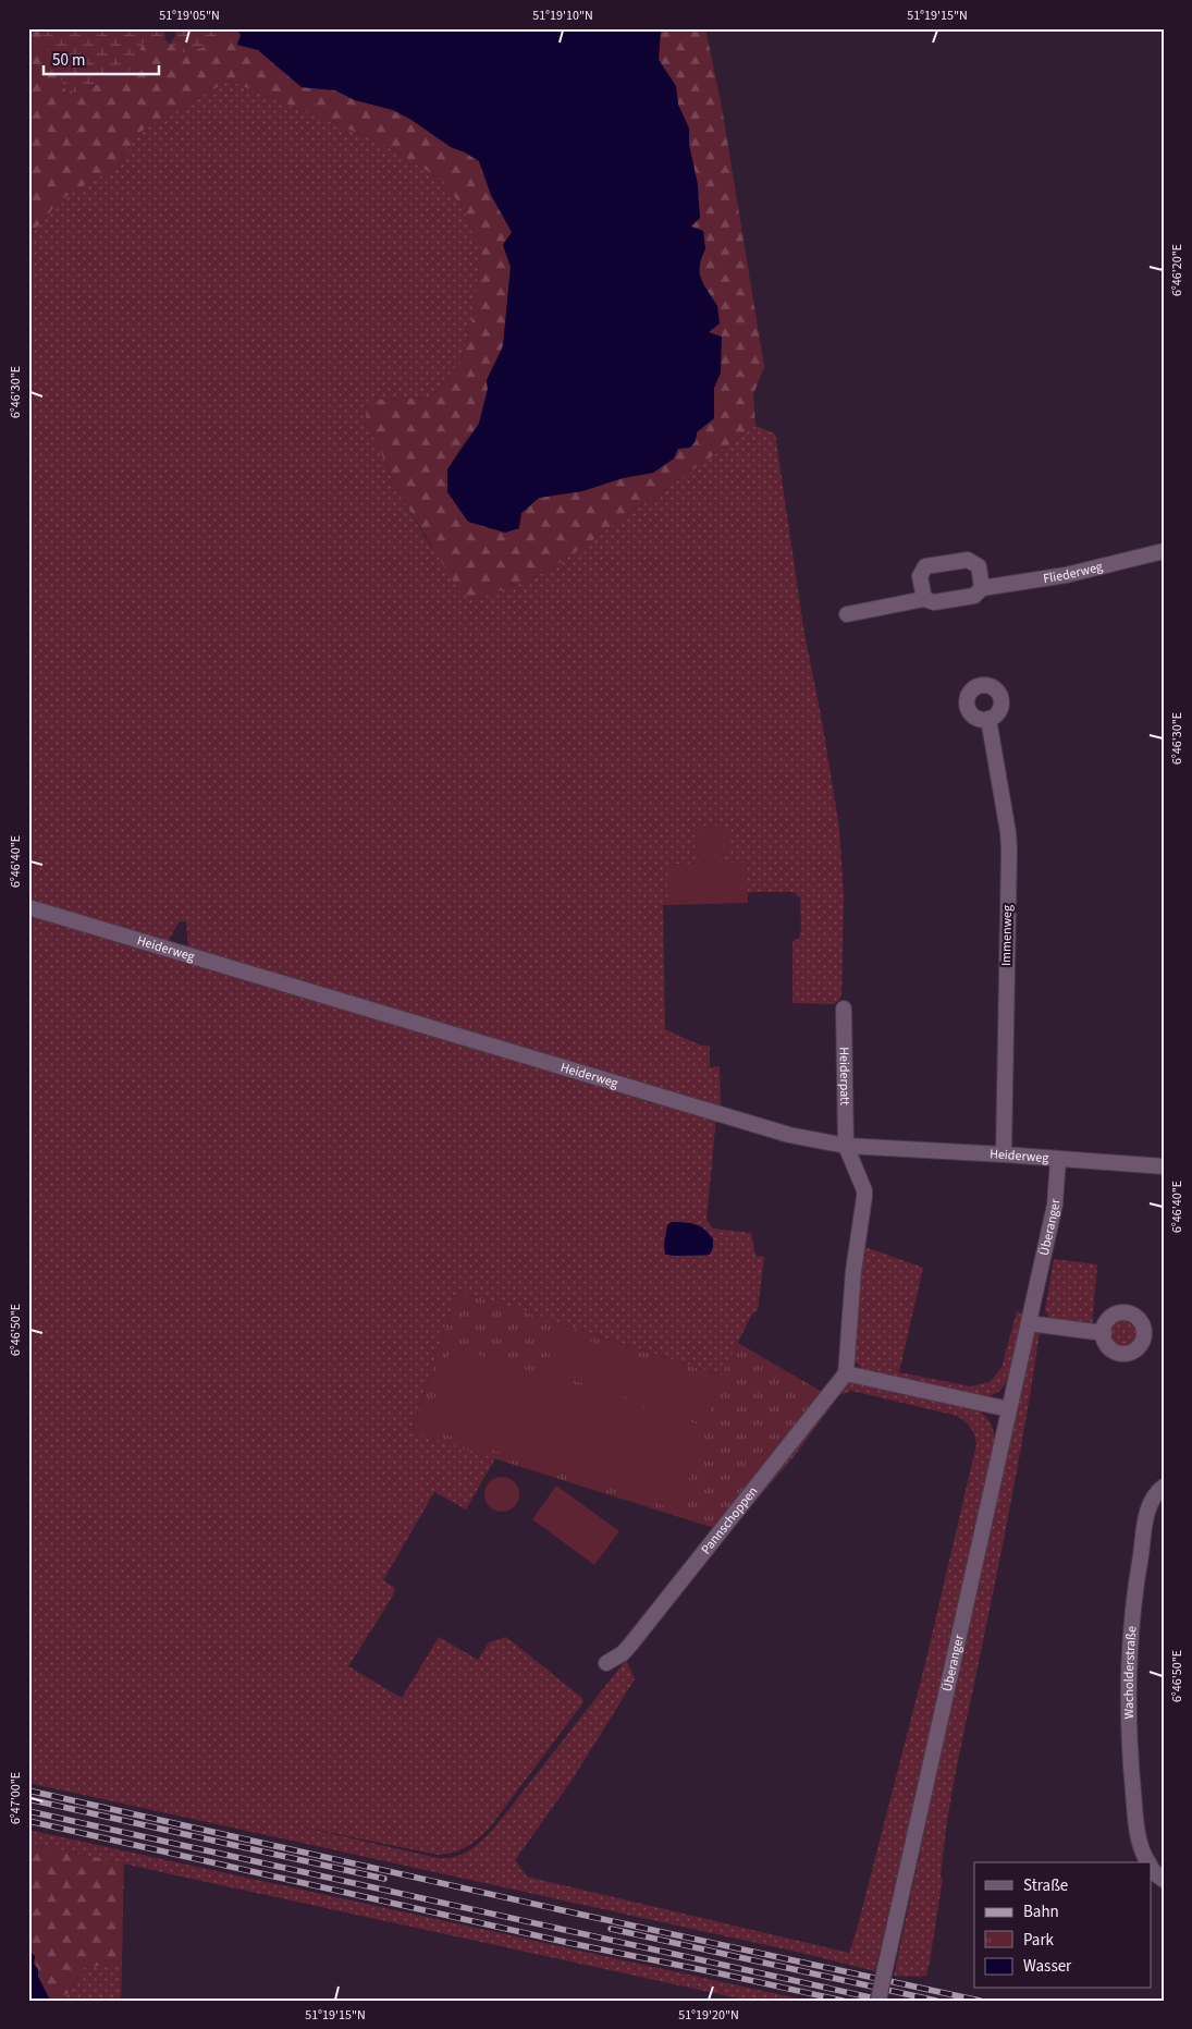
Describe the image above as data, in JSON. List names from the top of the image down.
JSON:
{
  "streets": {
    "street": [
      "Fliederweg",
      "Immenweg",
      "Heiderweg",
      "Heiderpatt",
      "Überanger",
      "Pannschoppen",
      "Wacholderstraße"
    ]
  },
  "crossings": [
    ["Immenweg", "Heiderweg"],
    ["Heiderweg", "Heiderpatt"],
    ["Heiderweg", "Überanger"]
  ],
  "legend": [
    "Straße",
    "Bahn",
    "Park",
    "Wasser"
  ],
  "scale_bar": "50 m",
  "coordinates": [
    "51°19'05\"N",
    "51°19'10\"N",
    "51°19'15\"N",
    "6°46'20\"E",
    "6°46'30\"E",
    "6°46'40\"E",
    "6°46'50\"E",
    "6°47'00\"E",
    "51°19'20\"N"
  ]
}
